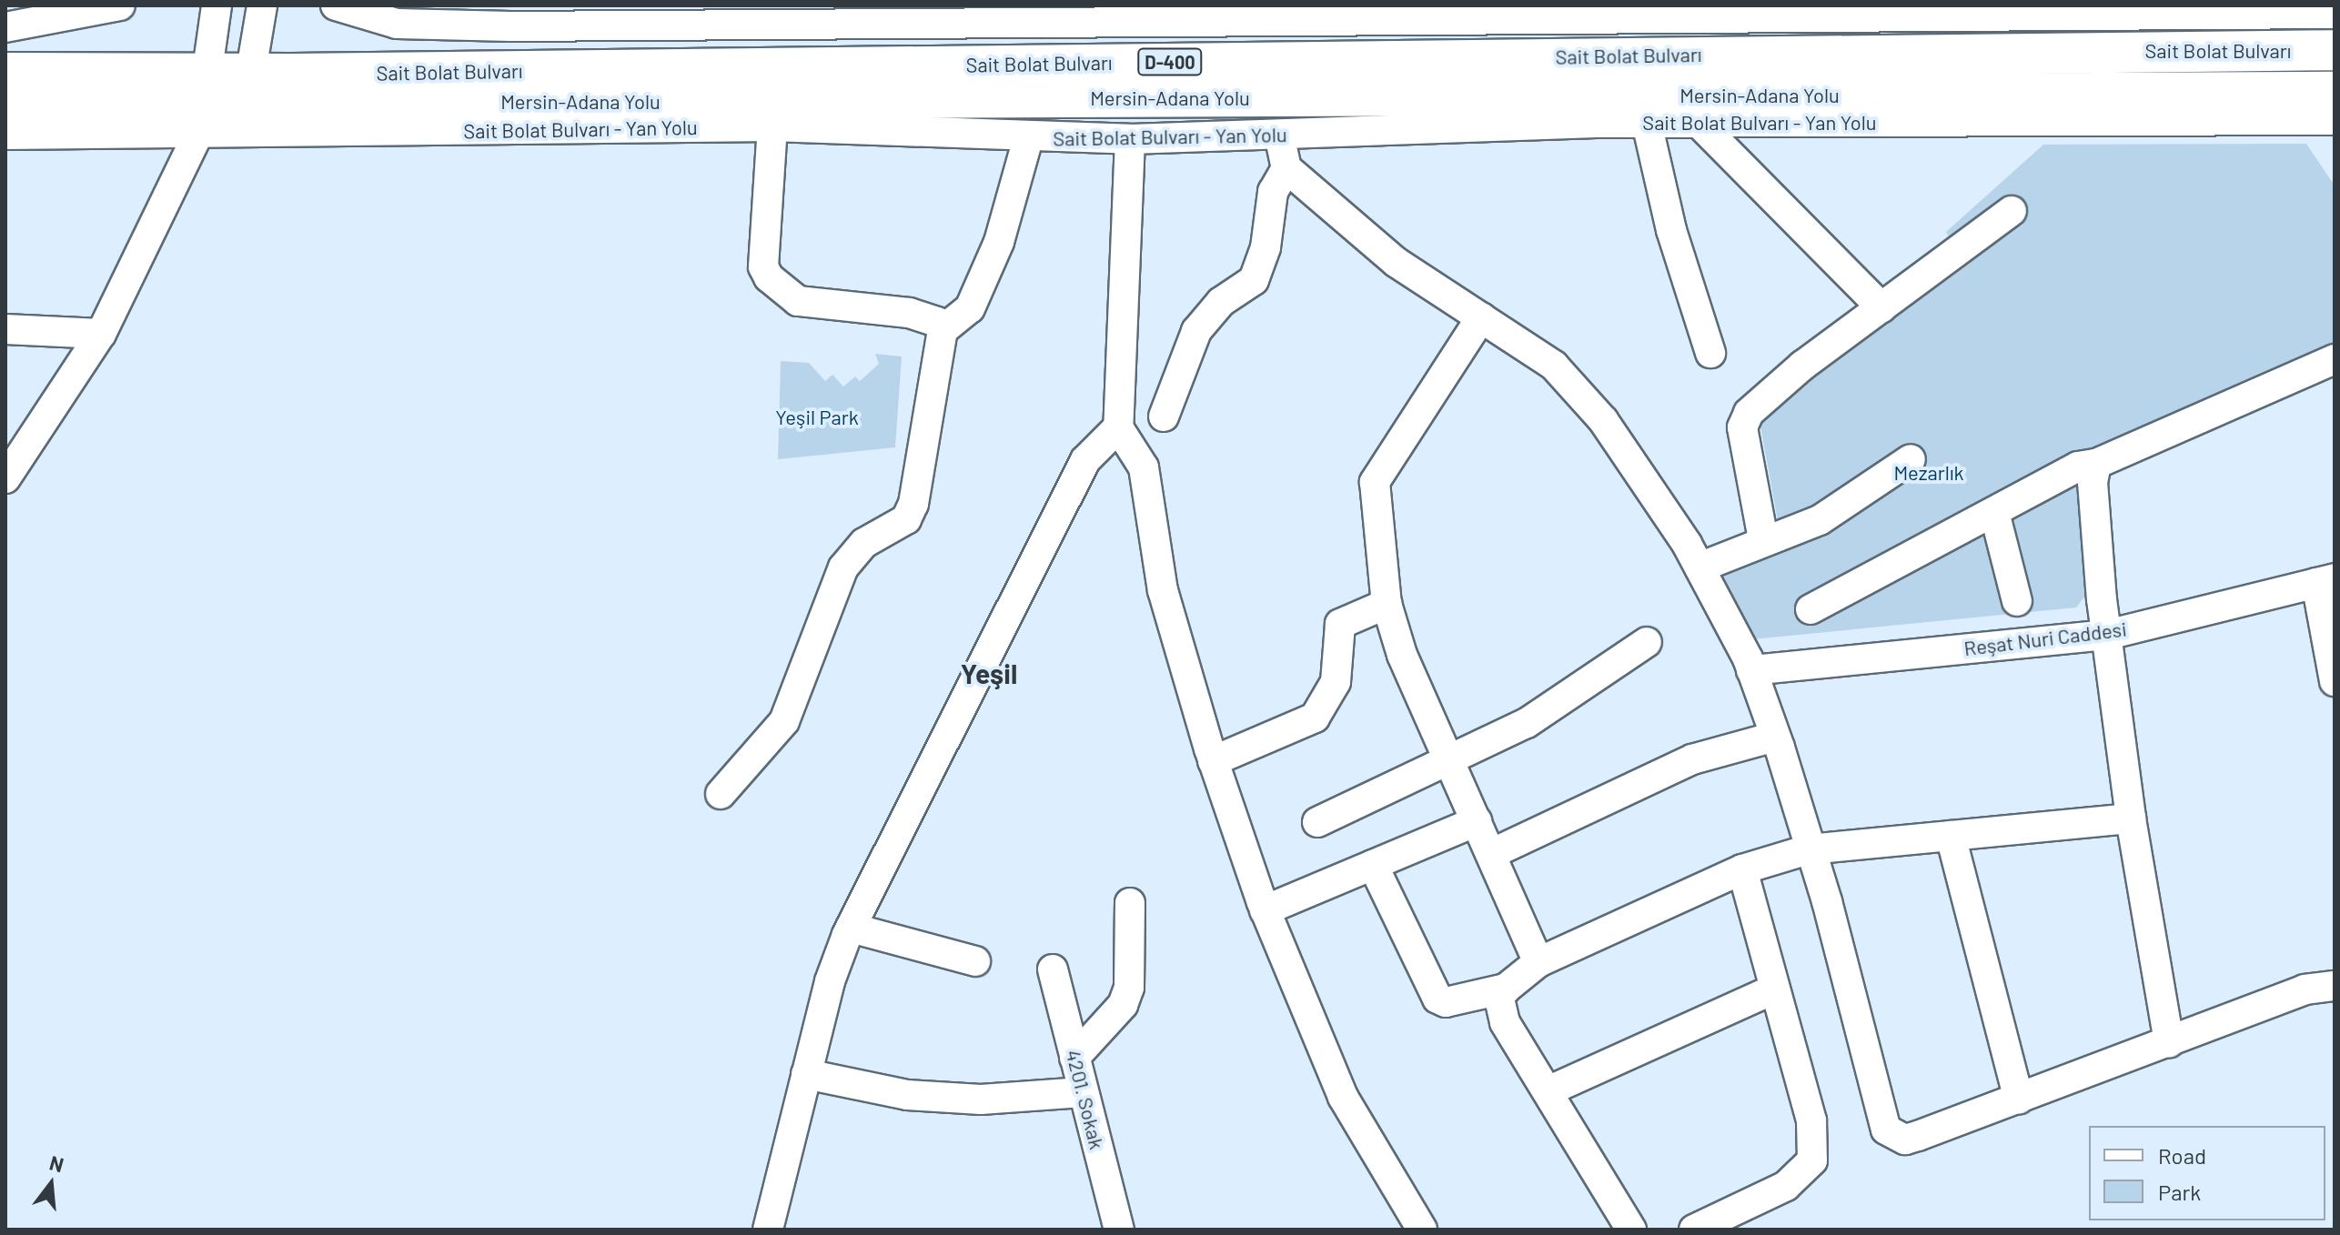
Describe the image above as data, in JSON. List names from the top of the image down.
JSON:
{
  "streets": {
    "highway": ["Sait Bolat Bulvarı", "D-400", "Mersin-Adana Yolu"],
    "street": ["Sait Bolat Bulvarı - Yan Yolu", "Reşat Nuri Caddesi", "4201. Sokak"]
  },
  "crossings": [
    ["Sait Bolat Bulvarı", "Mersin-Adana Yolu"],
    ["Sait Bolat Bulvarı", "Sait Bolat Bulvarı - Yan Yolu"],
    ["D-400", "Mersin-Adana Yolu"],
    ["Mersin-Adana Yolu", "Sait Bolat Bulvarı - Yan Yolu"]
  ],
  "districts": ["Yeşil"],
  "parks": ["Yeşil Park", "Mezarlık"],
  "legend": ["Road", "Park"],
  "north": "top"
}
